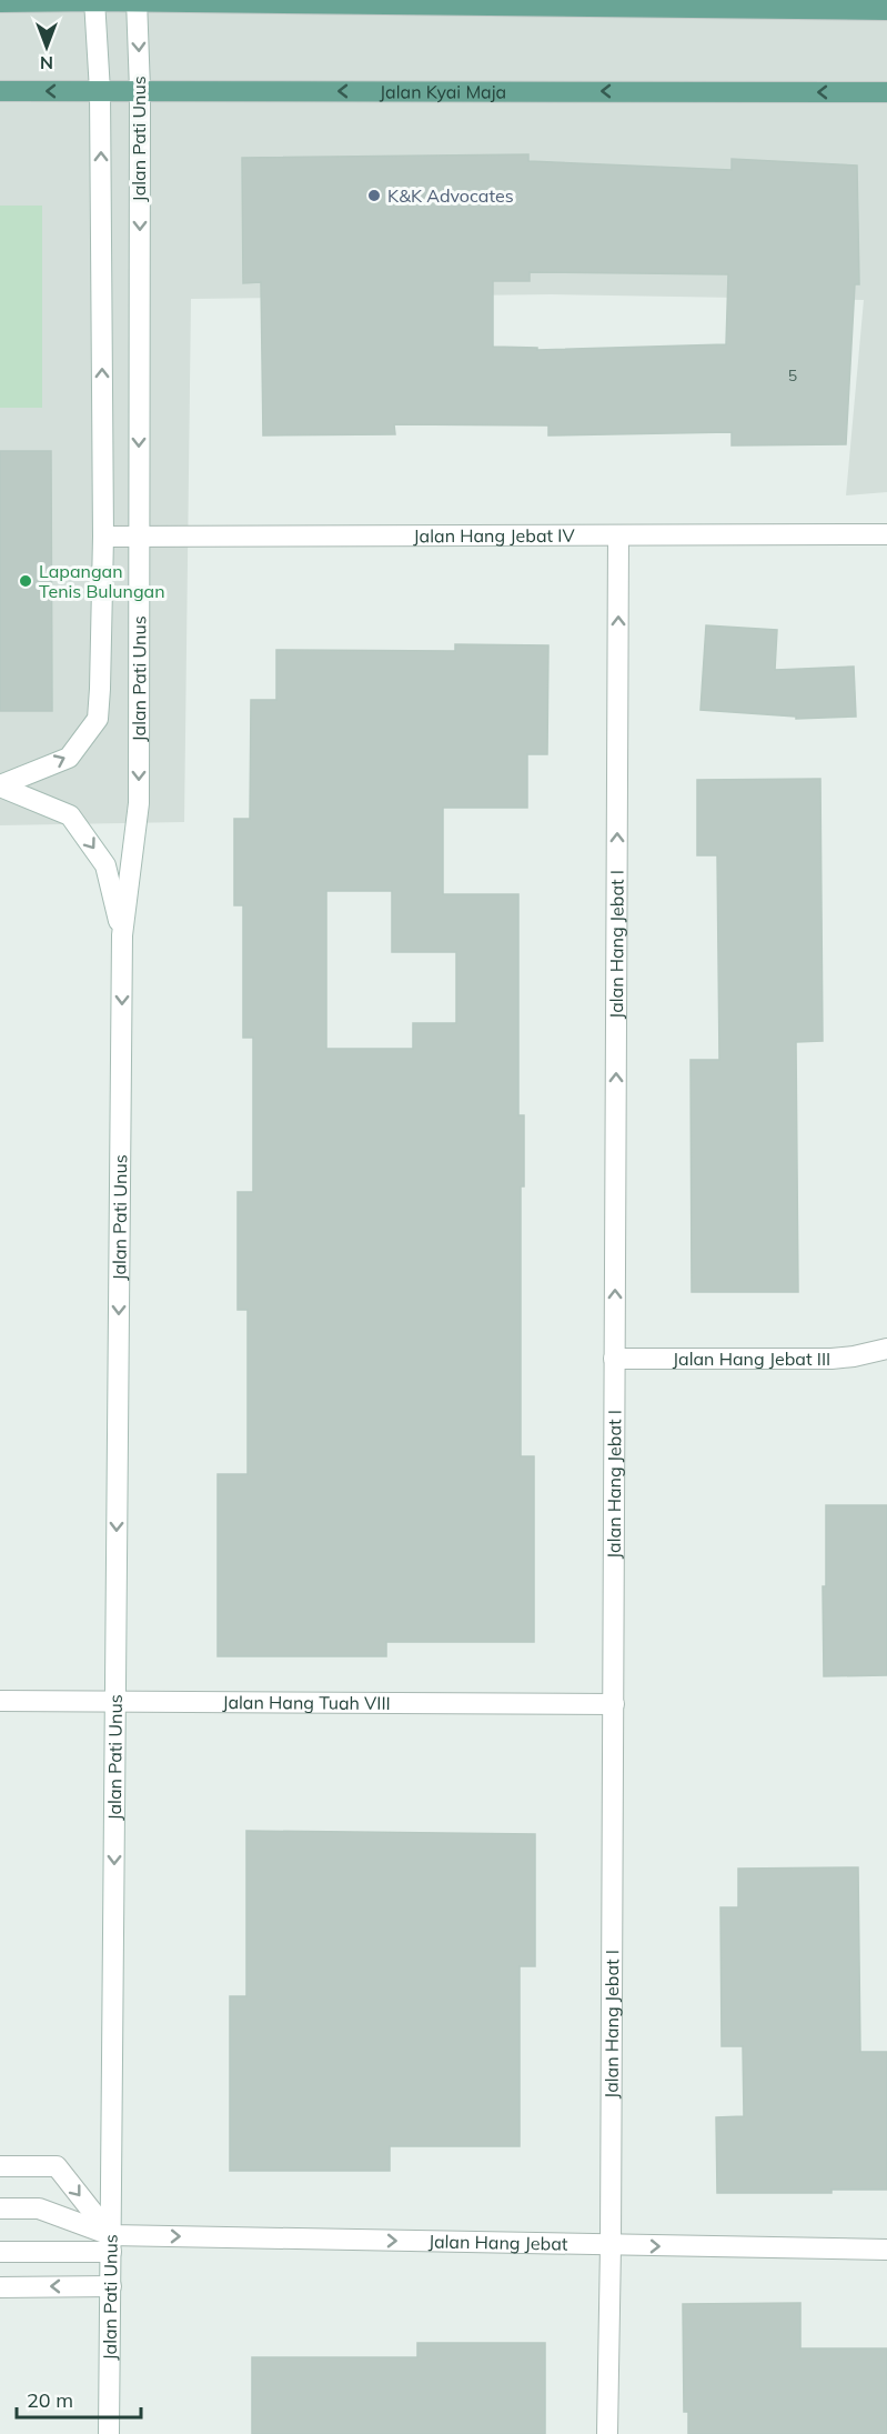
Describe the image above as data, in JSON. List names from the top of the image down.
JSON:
{
  "streets": {
    "main road": ["Jalan Kyai Maja"],
    "street": [
      "Jalan Pati Unus",
      "Jalan Hang Jebat IV",
      "Jalan Hang Jebat I",
      "Jalan Hang Jebat III",
      "Jalan Hang Tuah VIII",
      "Jalan Hang Jebat"
    ]
  },
  "crossings": [
    ["Jalan Kyai Maja", "Jalan Pati Unus"],
    ["Jalan Pati Unus", "Jalan Hang Jebat IV"],
    ["Jalan Pati Unus", "Jalan Hang Tuah VIII"],
    ["Jalan Pati Unus", "Jalan Hang Jebat"],
    ["Jalan Hang Jebat IV", "Jalan Hang Jebat I"],
    ["Jalan Hang Jebat I", "Jalan Hang Jebat III"],
    ["Jalan Hang Jebat I", "Jalan Hang Tuah VIII"],
    ["Jalan Hang Jebat I", "Jalan Hang Jebat"]
  ],
  "one_way": ["Jalan Hang Jebat I", "Jalan Hang Jebat"],
  "places": ["K&K Advocates", "Lapangan Tenis Bulungan"],
  "house_numbers": ["5"],
  "scale_bar": "20 m",
  "north": "bottom"
}
